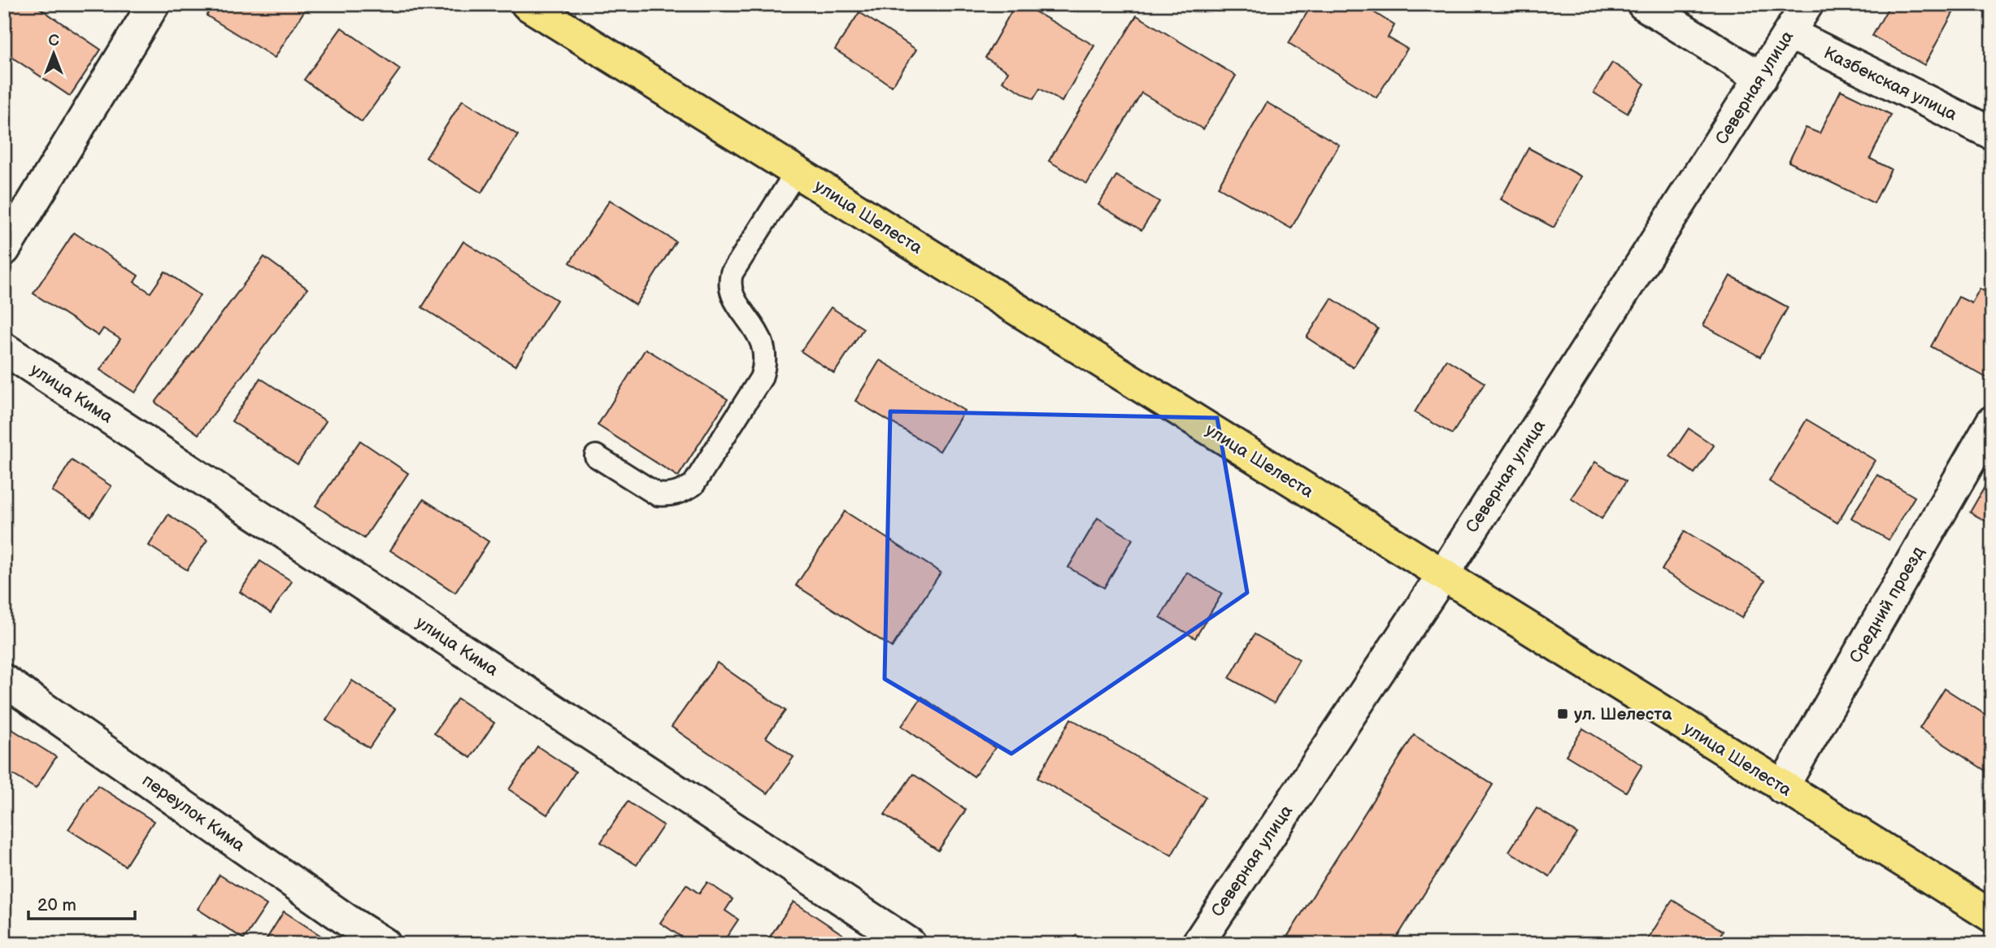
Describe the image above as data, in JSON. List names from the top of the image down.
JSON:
{
  "streets": {
    "main road": ["улица Шелеста"],
    "street": [
      "Казбекская улица",
      "Северная улица",
      "улица Кима",
      "Средний проезд",
      "переулок Кима"
    ]
  },
  "crossings": [
    ["Казбекская улица", "Северная улица"],
    ["Северная улица", "улица Шелеста"],
    ["улица Шелеста", "Средний проезд"]
  ],
  "places": {
    "transit": ["ул. Шелеста"]
  },
  "scale_bar": "20 m",
  "north": "top"
}
